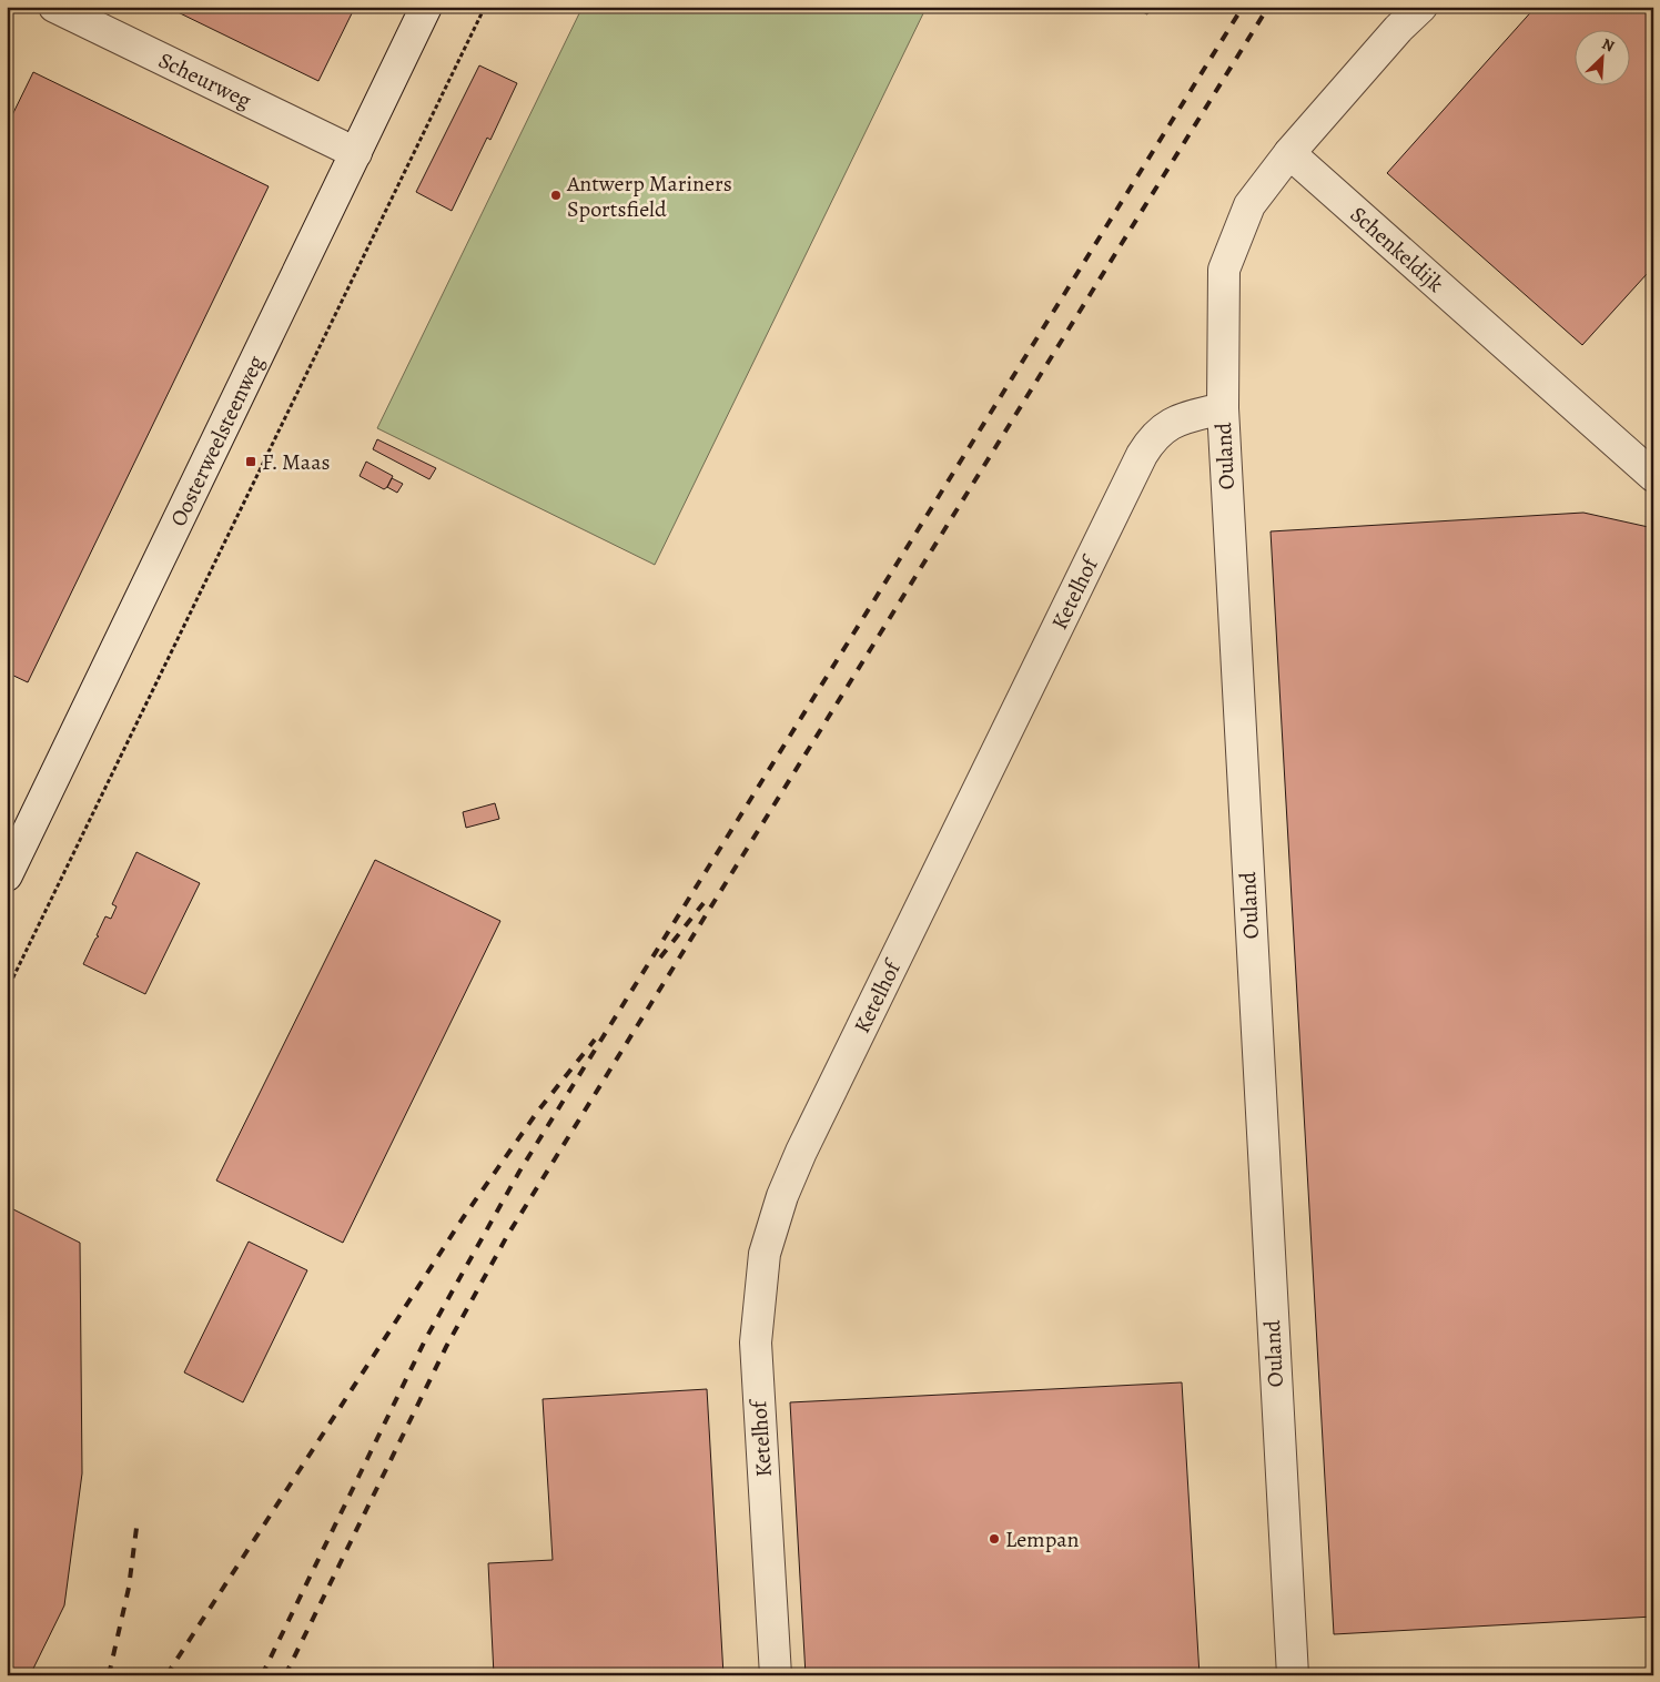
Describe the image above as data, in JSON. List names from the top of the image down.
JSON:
{
  "streets": {
    "street": [
      "Scheurweg",
      "Schenkeldijk",
      "Oosterweelsteenweg",
      "Ouland",
      "Ketelhof"
    ]
  },
  "crossings": [
    ["Scheurweg", "Oosterweelsteenweg"],
    ["Schenkeldijk", "Ouland"],
    ["Ouland", "Ketelhof"]
  ],
  "places": {
    "other": ["Antwerp Mariners Sportsfield", "Lempan"],
    "transit": ["F. Maas"]
  },
  "north": "top right"
}
